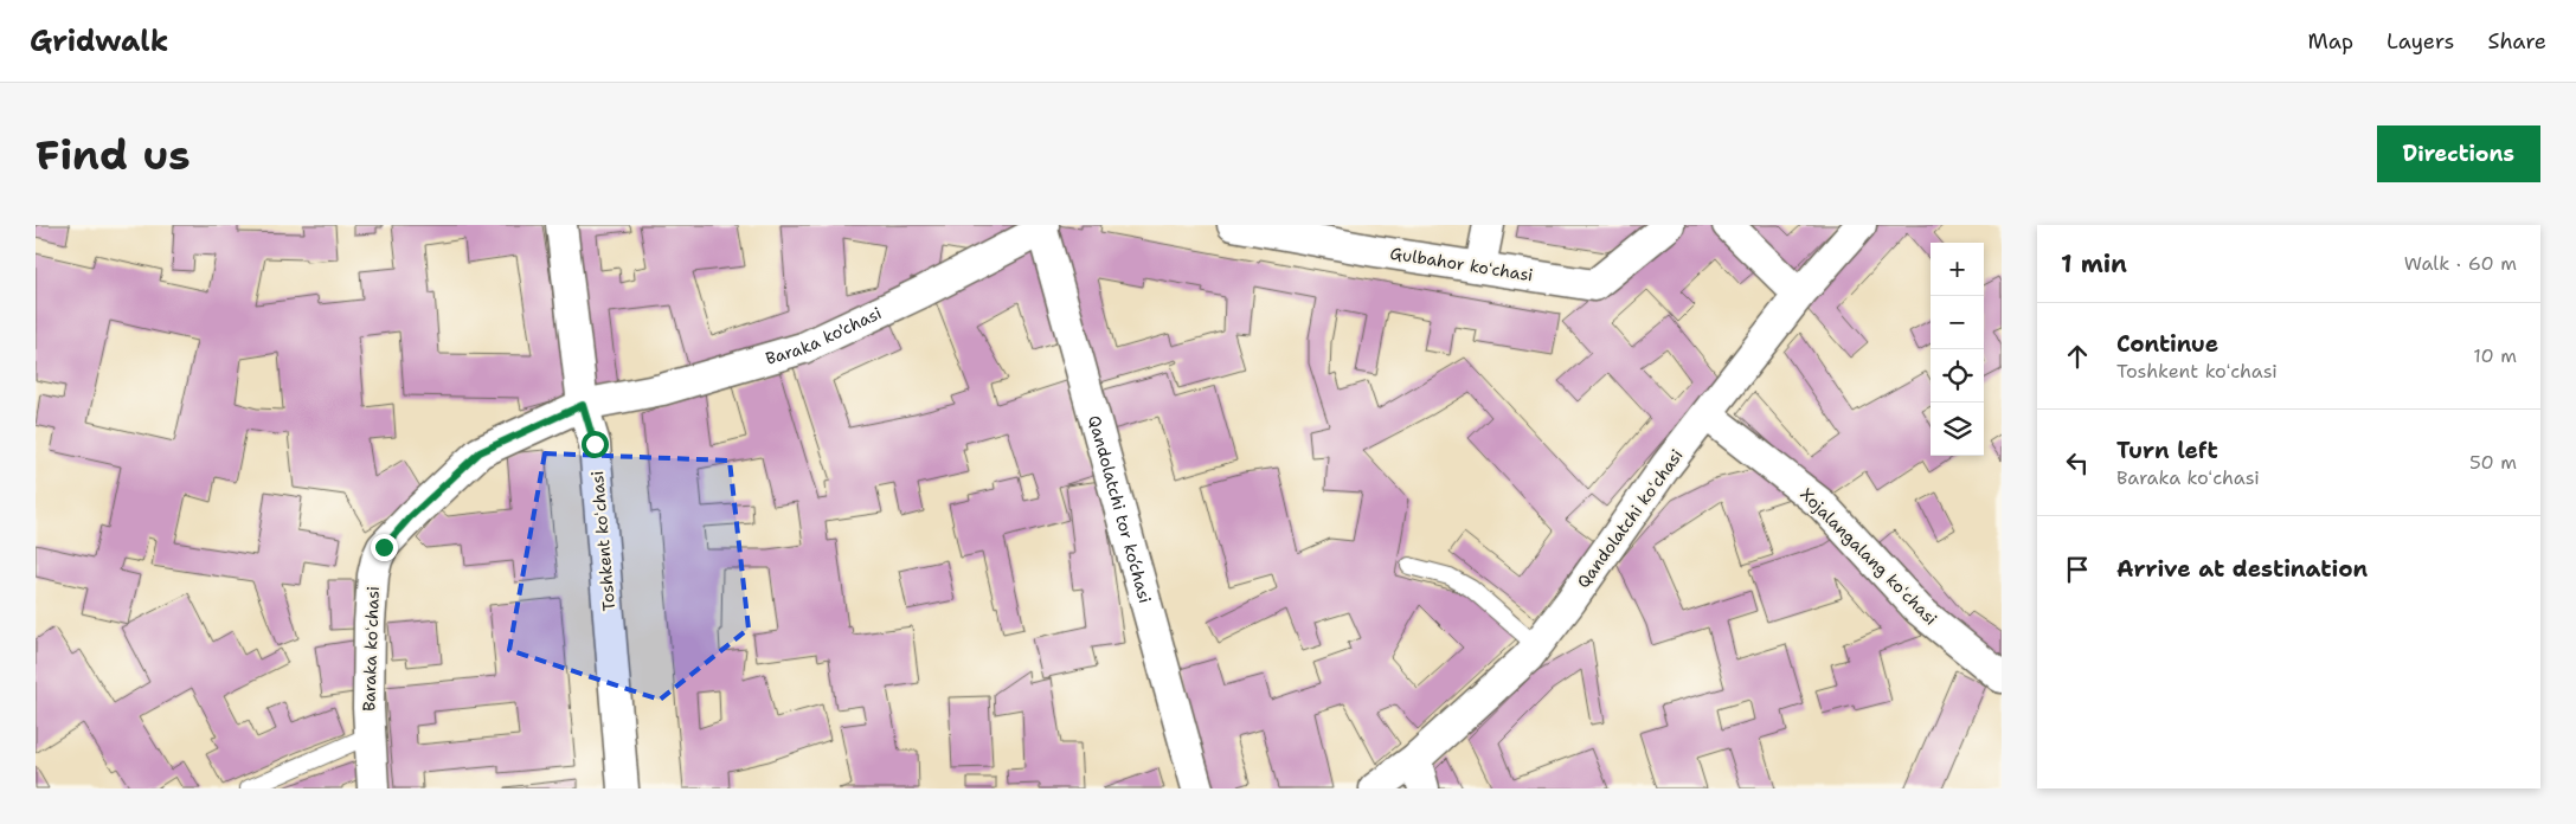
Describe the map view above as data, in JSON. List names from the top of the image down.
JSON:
{
  "streets": {
    "street": [
      "Gulbahor koʻchasi",
      "Baraka ko'chasi",
      "Qandolatchi tor ko‘chasi",
      "Qandolatchi koʻchasi",
      "Toshkent koʻchasi",
      "Xojalangalang koʻchasi",
      "Baraka koʻchasi"
    ]
  },
  "crossings": [
    ["Baraka ko'chasi", "Qandolatchi tor ko‘chasi"],
    ["Baraka ko'chasi", "Toshkent koʻchasi"],
    ["Baraka ko'chasi", "Baraka koʻchasi"],
    ["Qandolatchi koʻchasi", "Xojalangalang koʻchasi"],
    ["Toshkent koʻchasi", "Baraka koʻchasi"]
  ],
  "page": {
    "header": "Gridwalk",
    "nav": ["Map", "Layers", "Share"],
    "buttons": "Directions",
    "title": "Find us",
    "heading": ["1 min", "Walk · 60 m"],
    "map_buttons": ["+", "−"],
    "list": [
      ["Continue", "Toshkent koʻchasi", "10 m"],
      ["Turn left", "Baraka koʻchasi", "50 m"],
      "Arrive at destination"
    ]
  }
}
